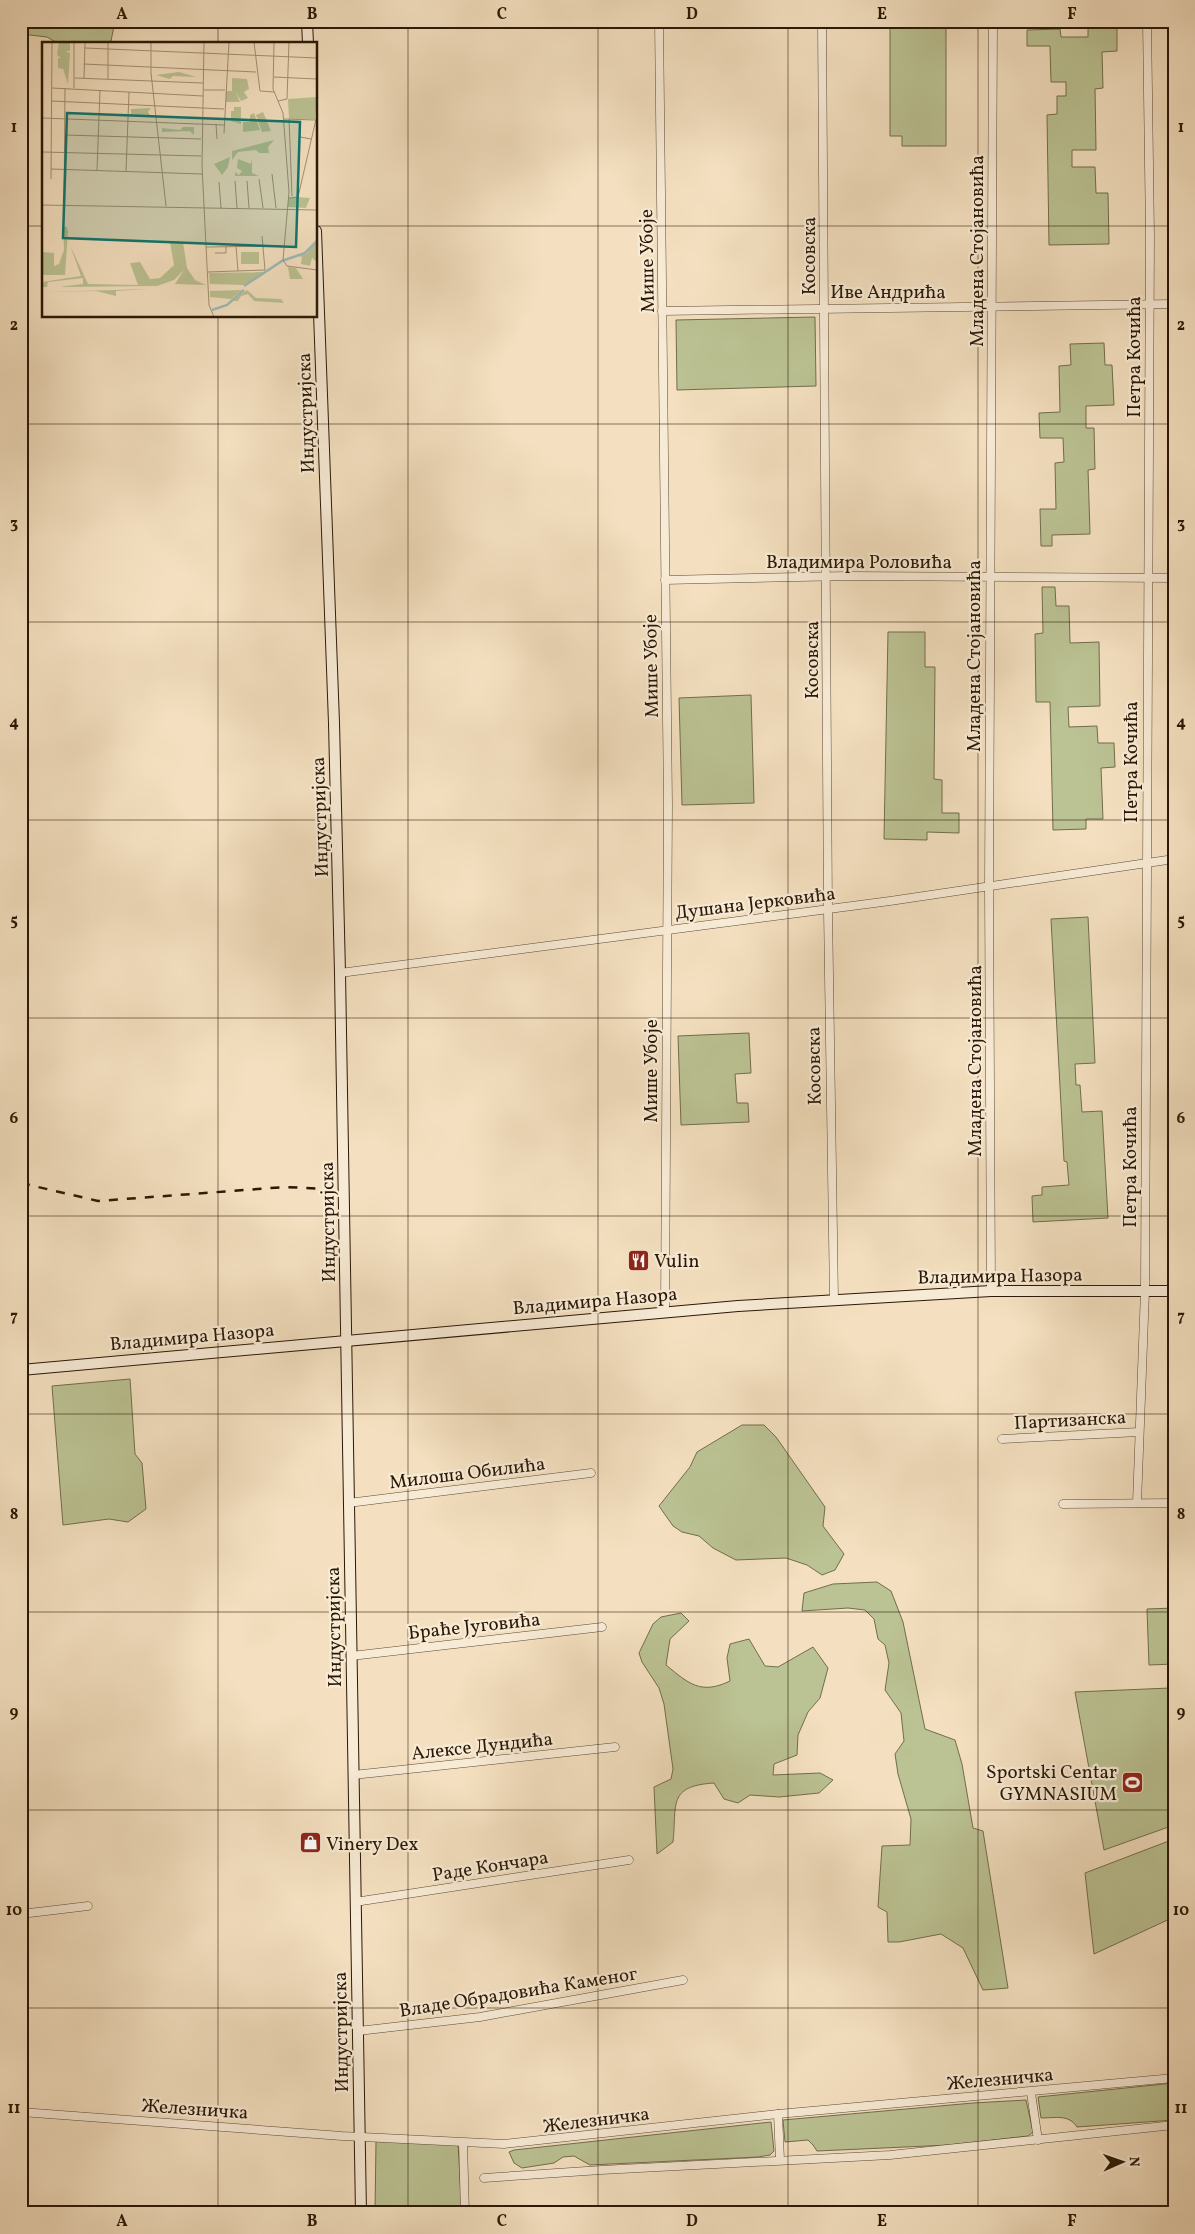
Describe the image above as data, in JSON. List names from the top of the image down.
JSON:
{
  "streets": {
    "main road": ["Индустријска", "Владимира Назора"],
    "street": [
      "Младена Стојановића",
      "Косовска",
      "Мише Убоје",
      "Иве Андрића",
      "Петра Кочића",
      "Владимира Роловића",
      "Душана Јерковића",
      "Партизанска",
      "Милоша Обилића",
      "Браће Југовића",
      "Алексе Дундића",
      "Раде Кончара",
      "Владе Обрадовића Каменог",
      "Железничка"
    ]
  },
  "crossings": [
    ["Младена Стојановића", "Иве Андрића"],
    ["Младена Стојановића", "Владимира Роловића"],
    ["Младена Стојановића", "Душана Јерковића"],
    ["Младена Стојановића", "Владимира Назора"],
    ["Косовска", "Иве Андрића"],
    ["Косовска", "Владимира Роловића"],
    ["Косовска", "Душана Јерковића"],
    ["Косовска", "Владимира Назора"],
    ["Мише Убоје", "Иве Андрића"],
    ["Мише Убоје", "Владимира Роловића"],
    ["Мише Убоје", "Душана Јерковића"],
    ["Мише Убоје", "Владимира Назора"],
    ["Иве Андрића", "Петра Кочића"],
    ["Петра Кочића", "Владимира Роловића"],
    ["Петра Кочића", "Душана Јерковића"],
    ["Петра Кочића", "Владимира Назора"],
    ["Петра Кочића", "Партизанска"],
    ["Индустријска", "Душана Јерковића"],
    ["Индустријска", "Владимира Назора"],
    ["Индустријска", "Милоша Обилића"],
    ["Индустријска", "Браће Југовића"],
    ["Индустријска", "Алексе Дундића"],
    ["Индустријска", "Раде Кончара"],
    ["Индустријска", "Владе Обрадовића Каменог"],
    ["Индустријска", "Железничка"]
  ],
  "places": {
    "restaurant": ["Vulin"],
    "sports": ["Sportski Centar GYMNASIUM"],
    "shop": ["Vinery Dex"]
  },
  "north": "right",
  "grid": {
    "columns": [
      "A",
      "B",
      "C",
      "D",
      "E",
      "F"
    ],
    "rows": [
      "1",
      "2",
      "3",
      "4",
      "5",
      "6",
      "7",
      "8",
      "9",
      "10",
      "11"
    ]
  }
}
